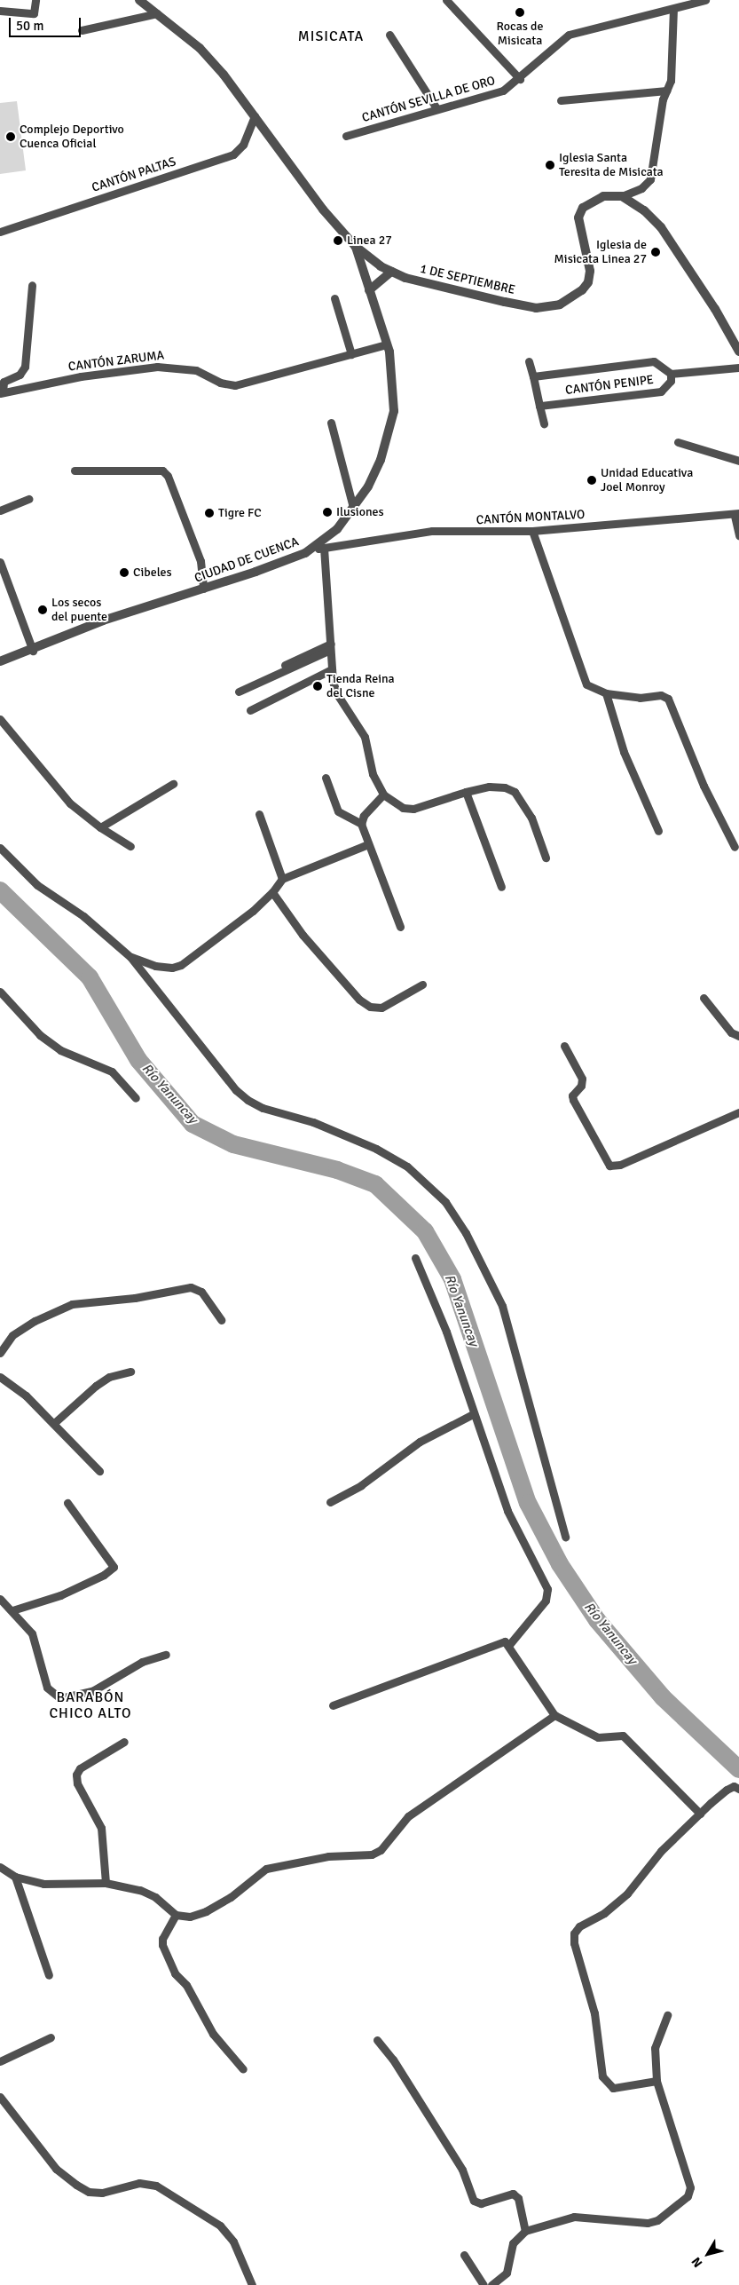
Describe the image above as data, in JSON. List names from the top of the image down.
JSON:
{
  "streets": {
    "street": [
      "CANTÓN SEVILLA DE ORO",
      "CANTÓN PALTAS",
      "1 DE SEPTIEMBRE",
      "CANTÓN ZARUMA",
      "CANTÓN PENIPE",
      "CANTÓN MONTALVO",
      "CIUDAD DE CUENCA"
    ]
  },
  "crossings": [
    ["CANTÓN PALTAS", "1 DE SEPTIEMBRE"],
    ["1 DE SEPTIEMBRE", "CIUDAD DE CUENCA"],
    ["CANTÓN ZARUMA", "CIUDAD DE CUENCA"],
    ["CANTÓN MONTALVO", "CIUDAD DE CUENCA"]
  ],
  "districts": ["MISICATA", "BARABÓN CHICO ALTO"],
  "water": ["Río Yanuncay"],
  "places": [
    "Rocas de Misicata",
    "Complejo Deportivo Cuenca Oficial",
    "Iglesia Santa Teresita de Misicata",
    "Linea 27",
    "Iglesia de Misicata Linea 27",
    "Unidad Educativa Joel Monroy",
    "Ilusiones",
    "Tigre FC",
    "Cibeles",
    "Los secos del puente",
    "Tienda Reina del Cisne"
  ],
  "scale_bar": "50 m",
  "north": "bottom left"
}
